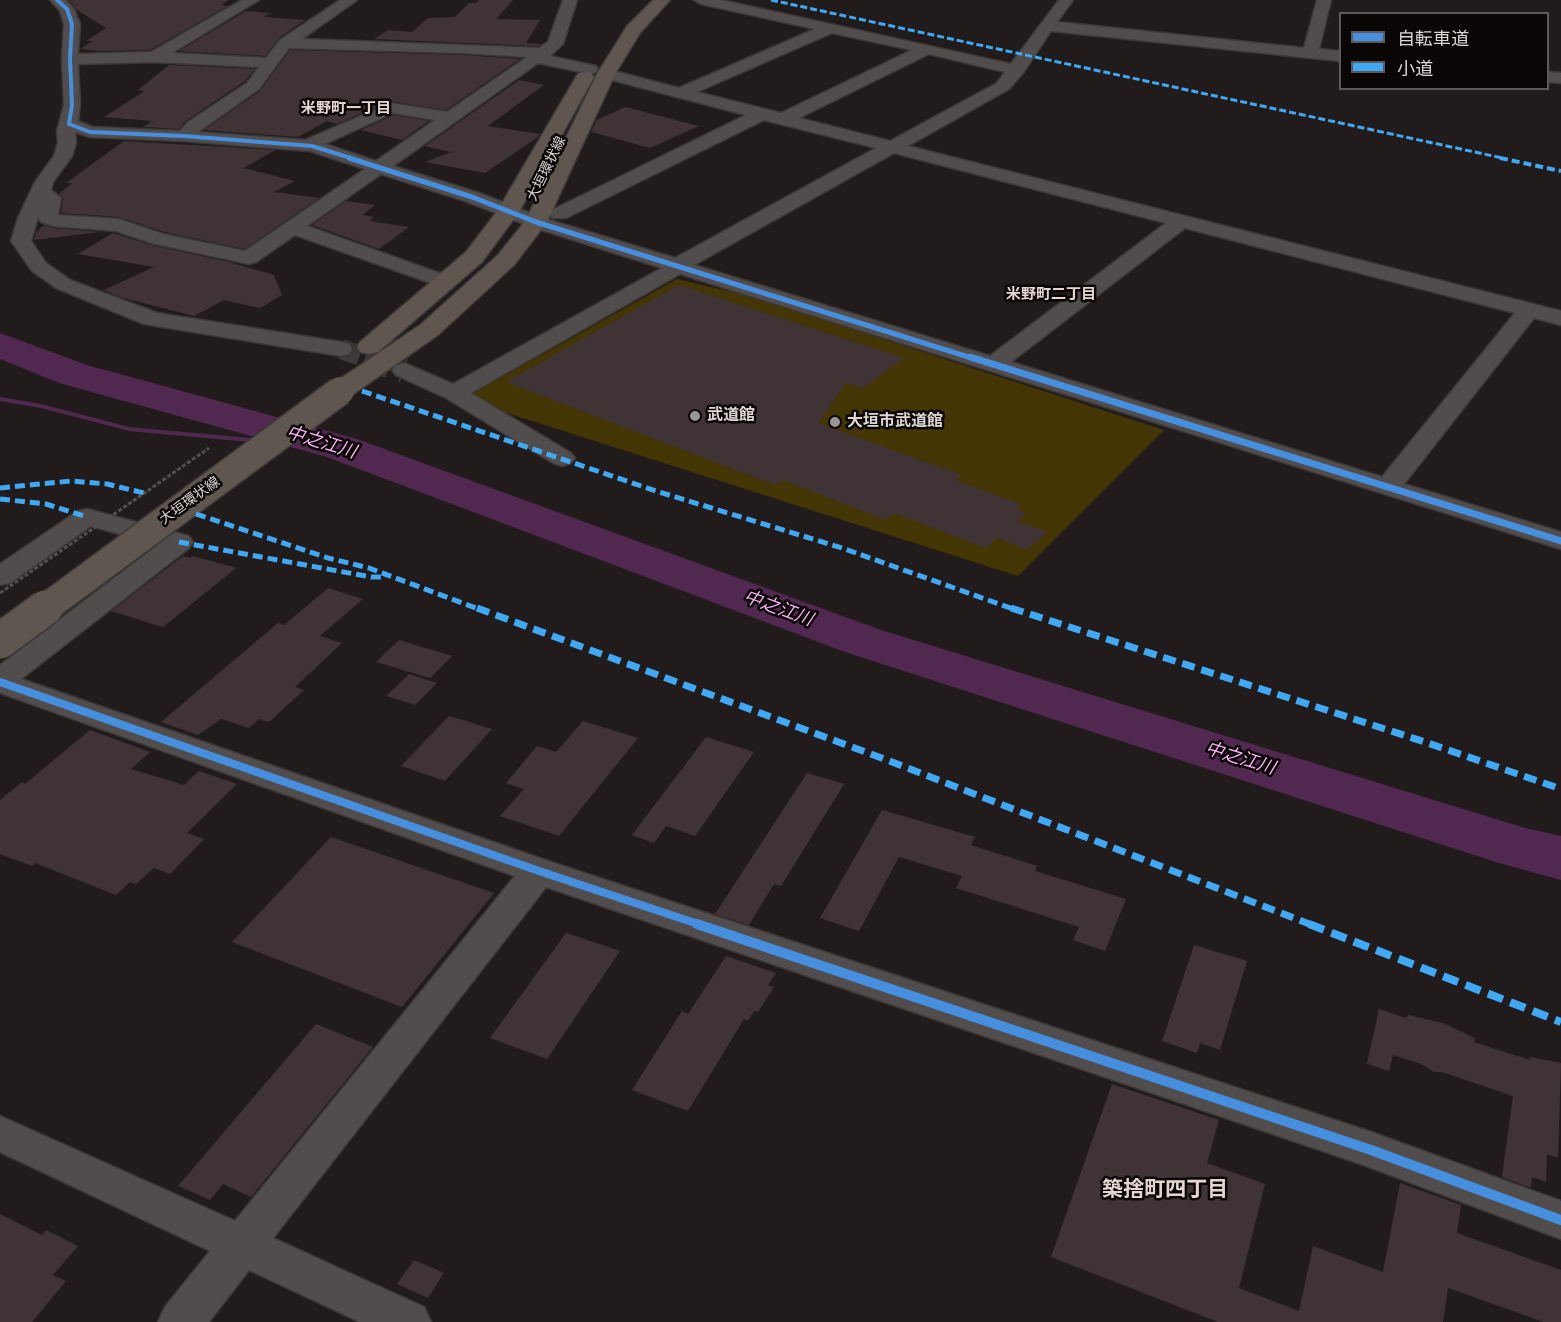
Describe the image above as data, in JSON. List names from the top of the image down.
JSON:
{
  "streets": {
    "main road": ["大垣環状線"]
  },
  "districts": ["米野町一丁目", "米野町二丁目", "築捨町四丁目"],
  "water": ["中之江川"],
  "places": ["武道館", "大垣市武道館"],
  "legend": ["自転車道", "小道"]
}
